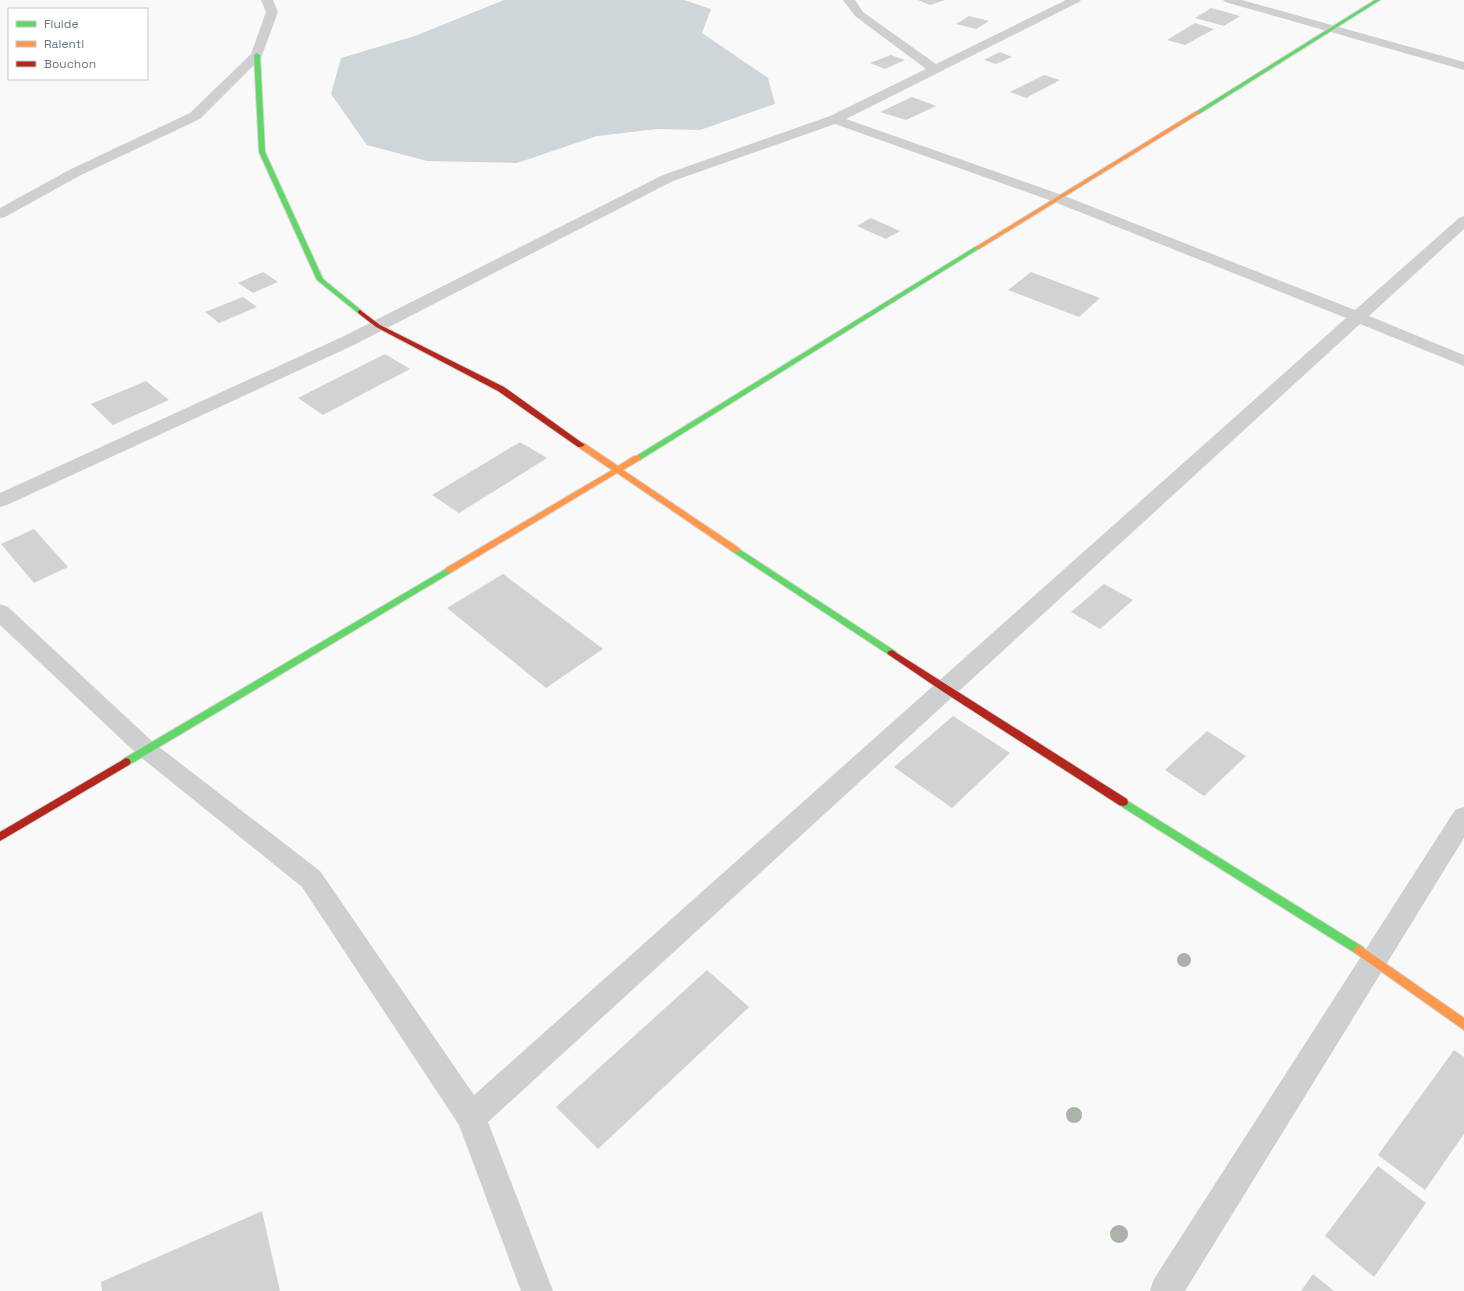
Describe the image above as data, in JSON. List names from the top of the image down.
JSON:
{
  "legend": ["Fluide", "Ralenti", "Bouchon"]
}
